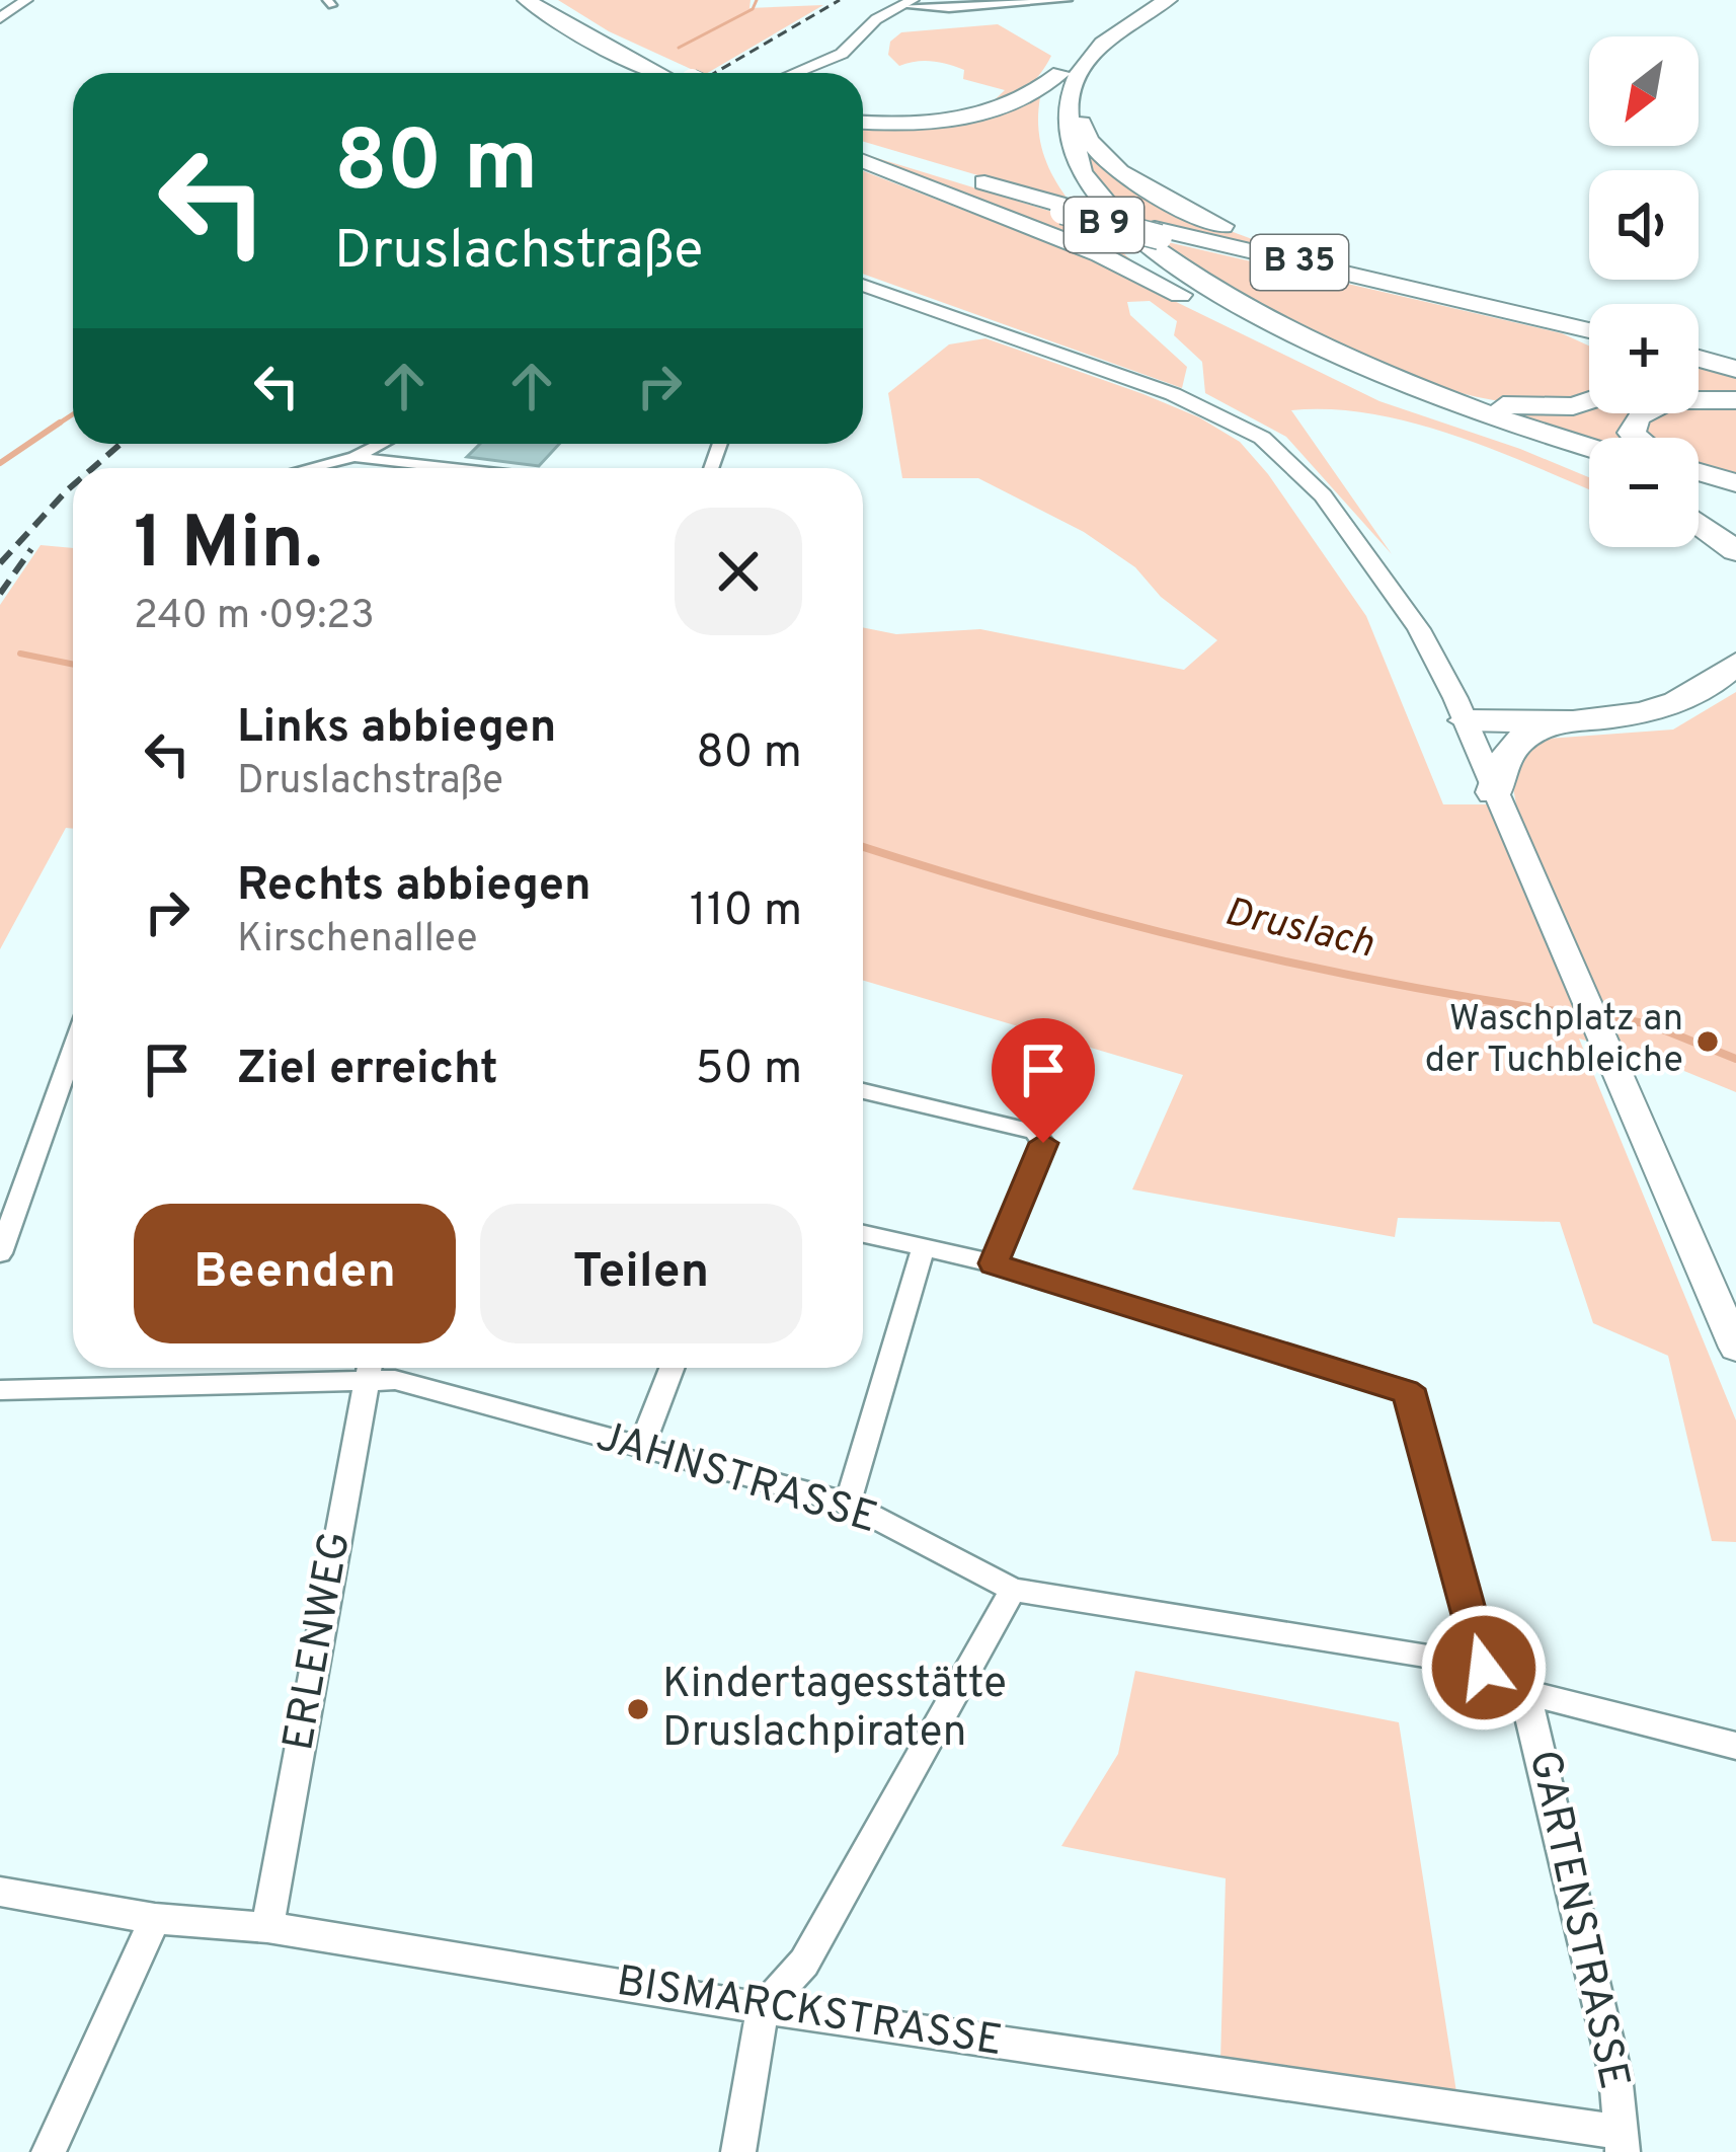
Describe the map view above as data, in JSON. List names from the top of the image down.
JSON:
{
  "streets": {
    "highway": ["B 9", "B 35"],
    "street": [
      "JAHNSTRASSE",
      "ERLENWEG",
      "GARTENSTRASSE",
      "BISMARCKSTRASSE"
    ]
  },
  "crossings": [
    ["JAHNSTRASSE", "GARTENSTRASSE"],
    ["ERLENWEG", "BISMARCKSTRASSE"],
    ["GARTENSTRASSE", "BISMARCKSTRASSE"]
  ],
  "water": ["Druslach"],
  "places": ["Waschplatz an der Tuchbleiche", "Kindertagesstätte Druslachpiraten"],
  "north": "bottom left",
  "page": {
    "map_buttons": ["+", "−"],
    "turn": ["80 m", "Druslachstraße"],
    "heading": ["1 Min.", "240 m · 09:23"],
    "list": [
      {
        "name": "Links abbiegen",
        "note": "Druslachstraße",
        "value": "80 m"
      },
      {
        "name": "Rechts abbiegen",
        "note": "Kirschenallee",
        "value": "110 m"
      },
      {
        "name": "Ziel erreicht",
        "value": "50 m"
      }
    ],
    "buttons": ["Beenden", "Teilen"]
  }
}
